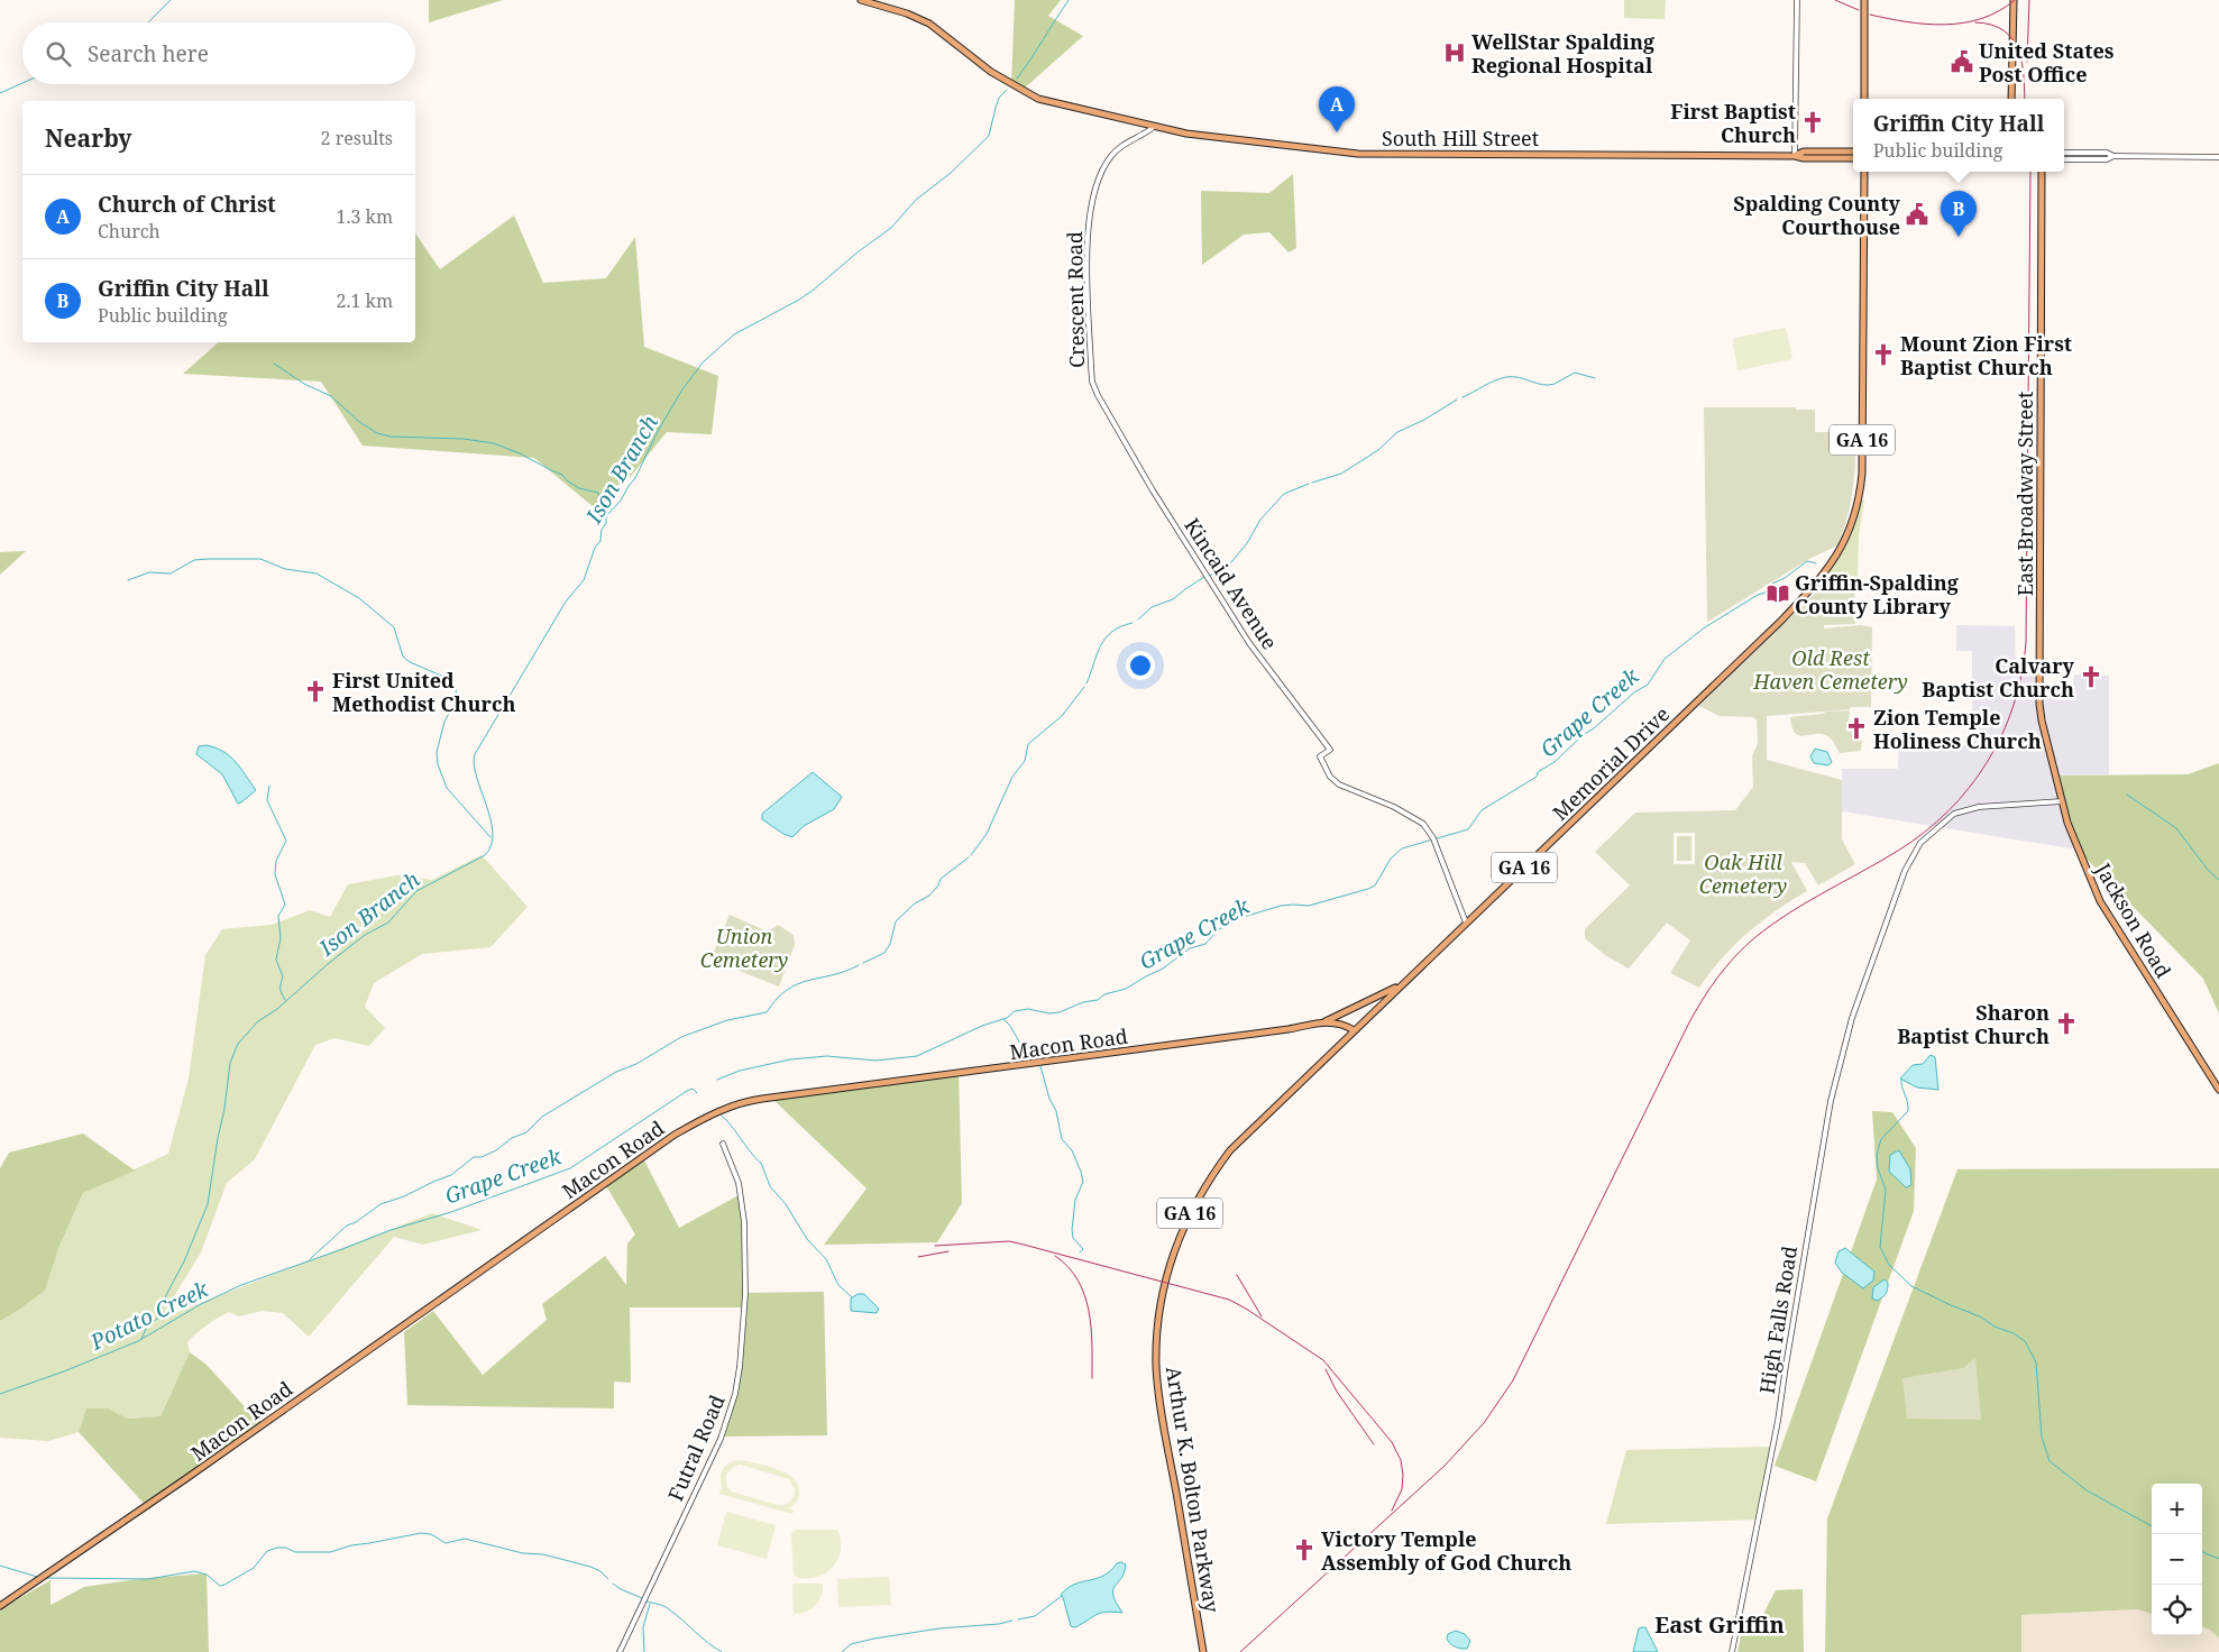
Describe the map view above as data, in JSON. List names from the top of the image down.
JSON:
{
  "streets": {
    "main road": [
      "South Hill Street",
      "GA 16",
      "East Broadway Street",
      "Memorial Drive",
      "Jackson Road",
      "Macon Road",
      "Arthur K. Bolton Parkway"
    ],
    "street": [
      "Crescent Road",
      "Kincaid Avenue",
      "High Falls Road",
      "Futral Road"
    ]
  },
  "crossings": [
    ["South Hill Street", "Crescent Road"],
    ["Crescent Road", "Kincaid Avenue"],
    ["East Broadway Street", "Jackson Road"],
    ["Kincaid Avenue", "Memorial Drive"],
    ["Memorial Drive", "Macon Road"],
    ["Memorial Drive", "Arthur K. Bolton Parkway"],
    ["Jackson Road", "High Falls Road"]
  ],
  "districts": ["East Griffin"],
  "water": ["Ison Branch", "Grape Creek", "Potato Creek"],
  "parks": ["Old Rest Haven Cemetery", "Oak Hill Cemetery", "Union Cemetery"],
  "places": {
    "hospital": ["WellStar Spalding Regional Hospital"],
    "public building": ["United States Post Office", "Spalding County Courthouse"],
    "church": [
      "First Baptist Church",
      "Mount Zion First Baptist Church",
      "Calvary Baptist Church",
      "First United Methodist Church",
      "Zion Temple Holiness Church",
      "Sharon Baptist Church",
      "Victory Temple Assembly of God Church"
    ],
    "library": ["Griffin-Spalding County Library"]
  },
  "page": {
    "search": "Search here",
    "pins": ["A", "B"],
    "popup": ["Griffin City Hall", "Public building"],
    "heading": ["Nearby", "2 results"],
    "list": [
      {
        "mark": "A",
        "name": "Church of Christ",
        "note": "Church",
        "value": "1.3 km"
      },
      {
        "mark": "B",
        "name": "Griffin City Hall",
        "note": "Public building",
        "value": "2.1 km"
      }
    ],
    "map_buttons": ["+", "−"]
  }
}
